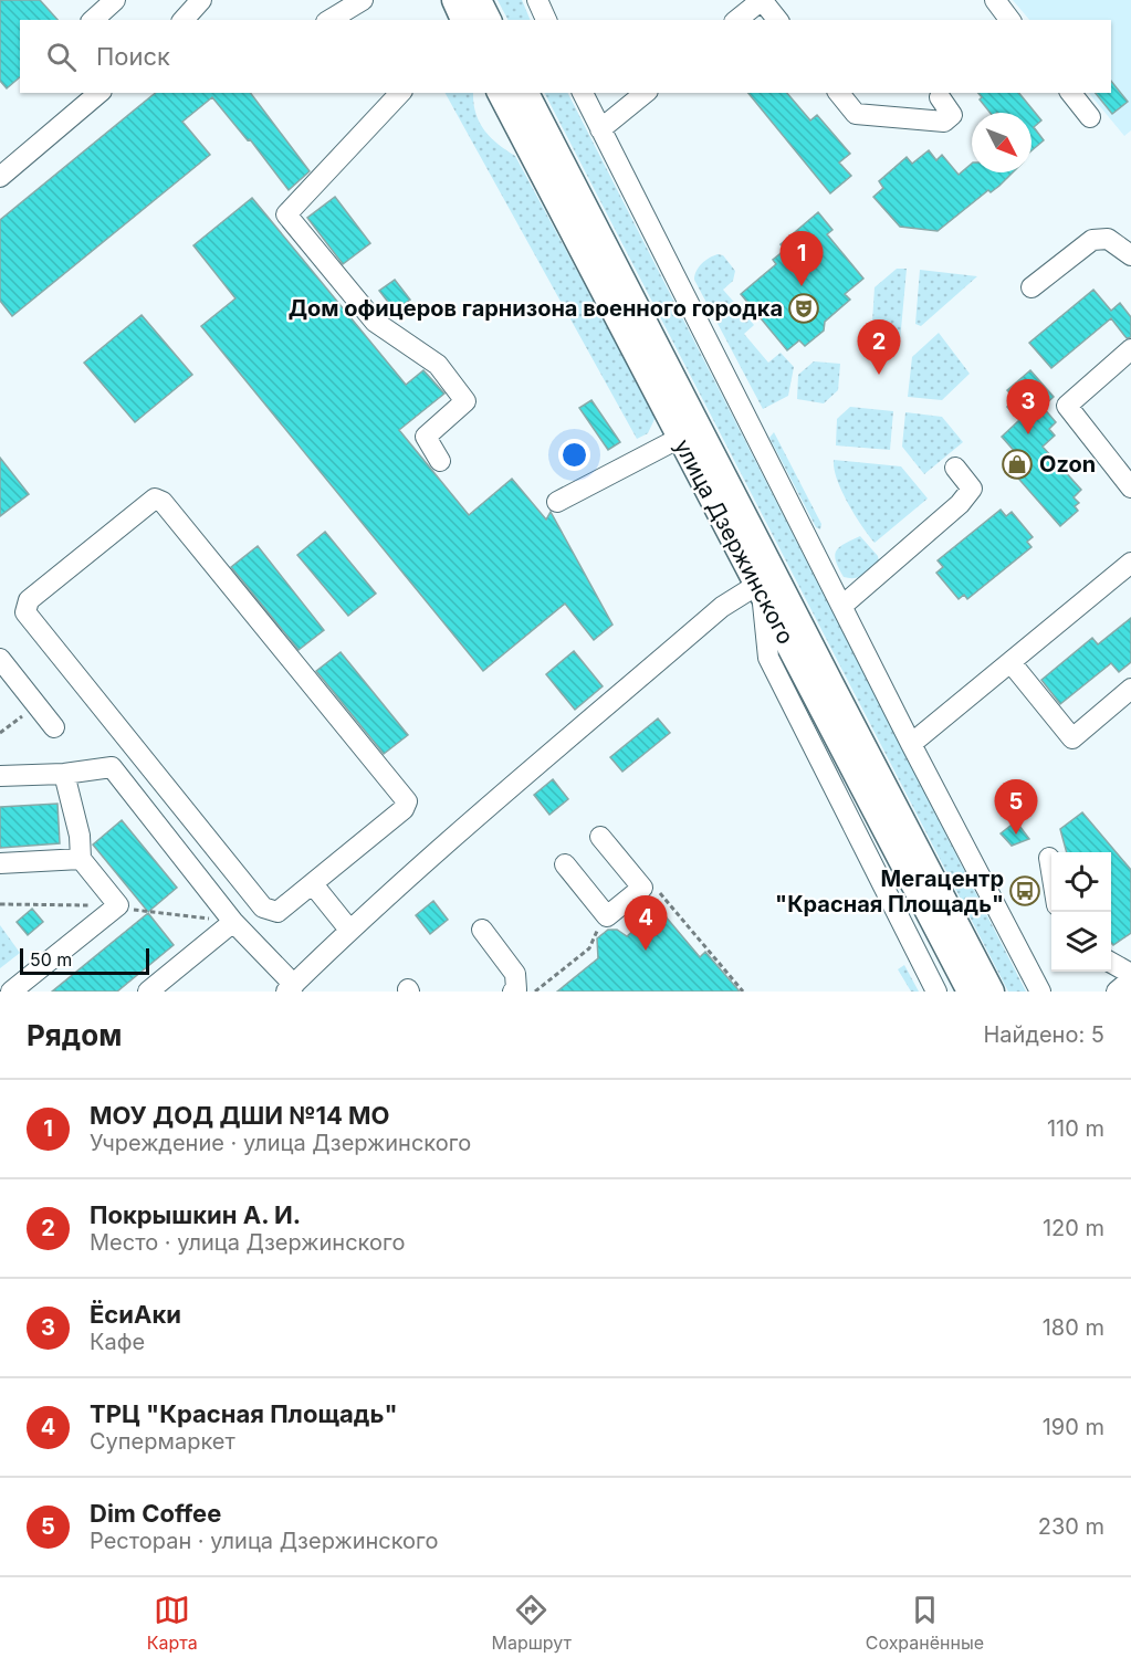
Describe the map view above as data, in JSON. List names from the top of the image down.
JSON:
{
  "streets": {
    "main road": ["улица Дзержинского"]
  },
  "places": {
    "theatre": ["Дом офицеров гарнизона военного городка"],
    "shop": ["Ozon"],
    "bus stop": ["Мегацентр \"Красная Площадь\""]
  },
  "scale_bar": "50 m",
  "north": "bottom right",
  "page": {
    "search": "Поиск",
    "pins": [
      "1",
      "2",
      "3",
      "5",
      "4"
    ],
    "scale": "50 m",
    "heading": ["Рядом", "Найдено: 5"],
    "list": [
      {
        "mark": "1",
        "name": "МОУ ДОД ДШИ №14 МО",
        "note": "Учреждение · улица Дзержинского",
        "value": "110 m"
      },
      {
        "mark": "2",
        "name": "Покрышкин А. И.",
        "note": "Место · улица Дзержинского",
        "value": "120 m"
      },
      {
        "mark": "3",
        "name": "ЁсиАки",
        "note": "Кафе",
        "value": "180 m"
      },
      {
        "mark": "4",
        "name": "ТРЦ \"Красная Площадь\"",
        "note": "Супермаркет",
        "value": "190 m"
      },
      {
        "mark": "5",
        "name": "Dim Coffee",
        "note": "Ресторан · улица Дзержинского",
        "value": "230 m"
      }
    ],
    "nav": ["Карта", "Маршрут", "Сохранённые"]
  }
}
